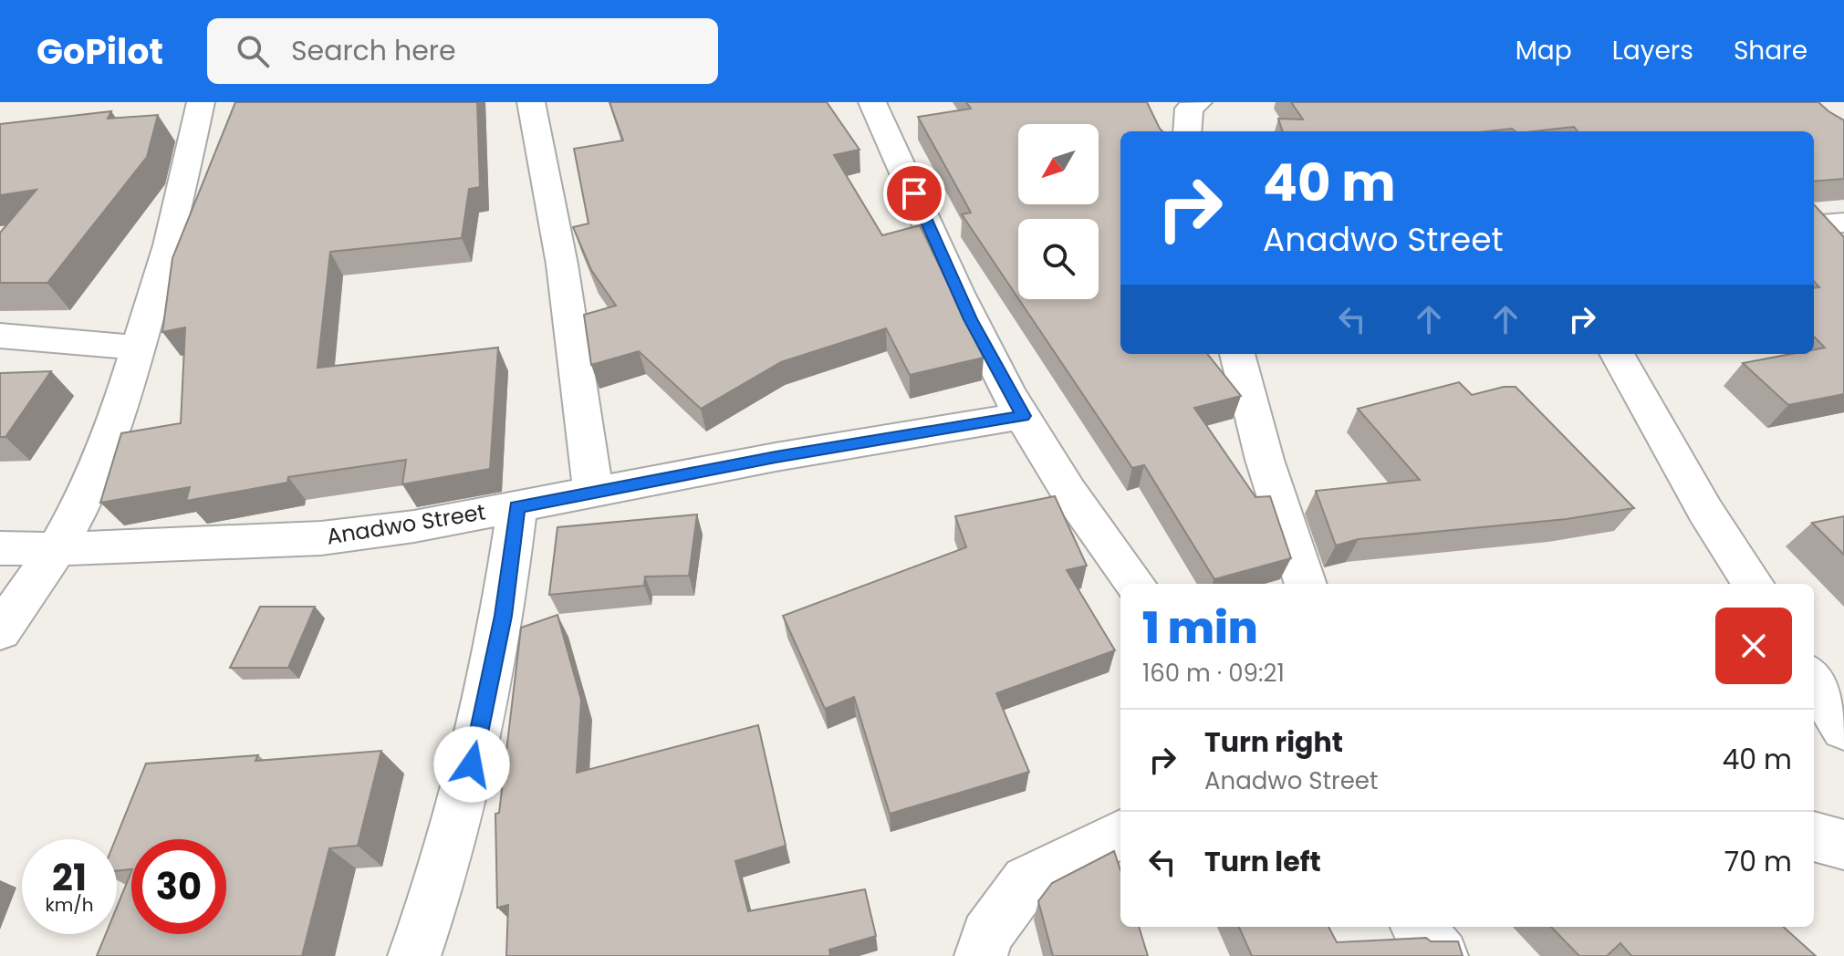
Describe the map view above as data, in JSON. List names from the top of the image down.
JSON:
{
  "streets": {
    "street": ["Anadwo Street"]
  },
  "north": "bottom left",
  "page": {
    "header": "GoPilot",
    "search": "Search here",
    "nav": ["Map", "Layers", "Share"],
    "turn": ["40 m", "Anadwo Street"],
    "heading": ["1 min", "160 m · 09:21"],
    "list": [
      {
        "name": "Turn right",
        "note": "Anadwo Street",
        "value": "40 m"
      },
      {
        "name": "Turn left",
        "value": "70 m"
      }
    ],
    "speed": "21 km/h",
    "limit": "30"
  }
}
